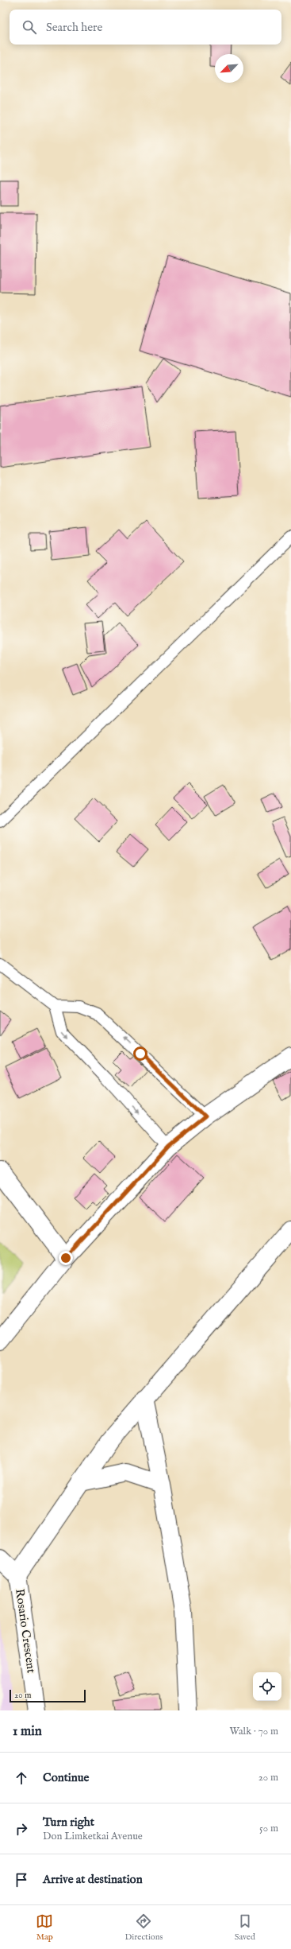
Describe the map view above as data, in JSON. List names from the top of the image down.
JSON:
{
  "streets": {
    "street": ["Rosario Crescent"]
  },
  "scale_bar": "20 m",
  "north": "bottom left",
  "page": {
    "search": "Search here",
    "scale": "20 m",
    "heading": ["1 min", "Walk · 70 m"],
    "list": [
      ["Continue", "20 m"],
      ["Turn right", "Don Limketkai Avenue", "50 m"],
      "Arrive at destination"
    ],
    "nav": ["Map", "Directions", "Saved"]
  }
}
